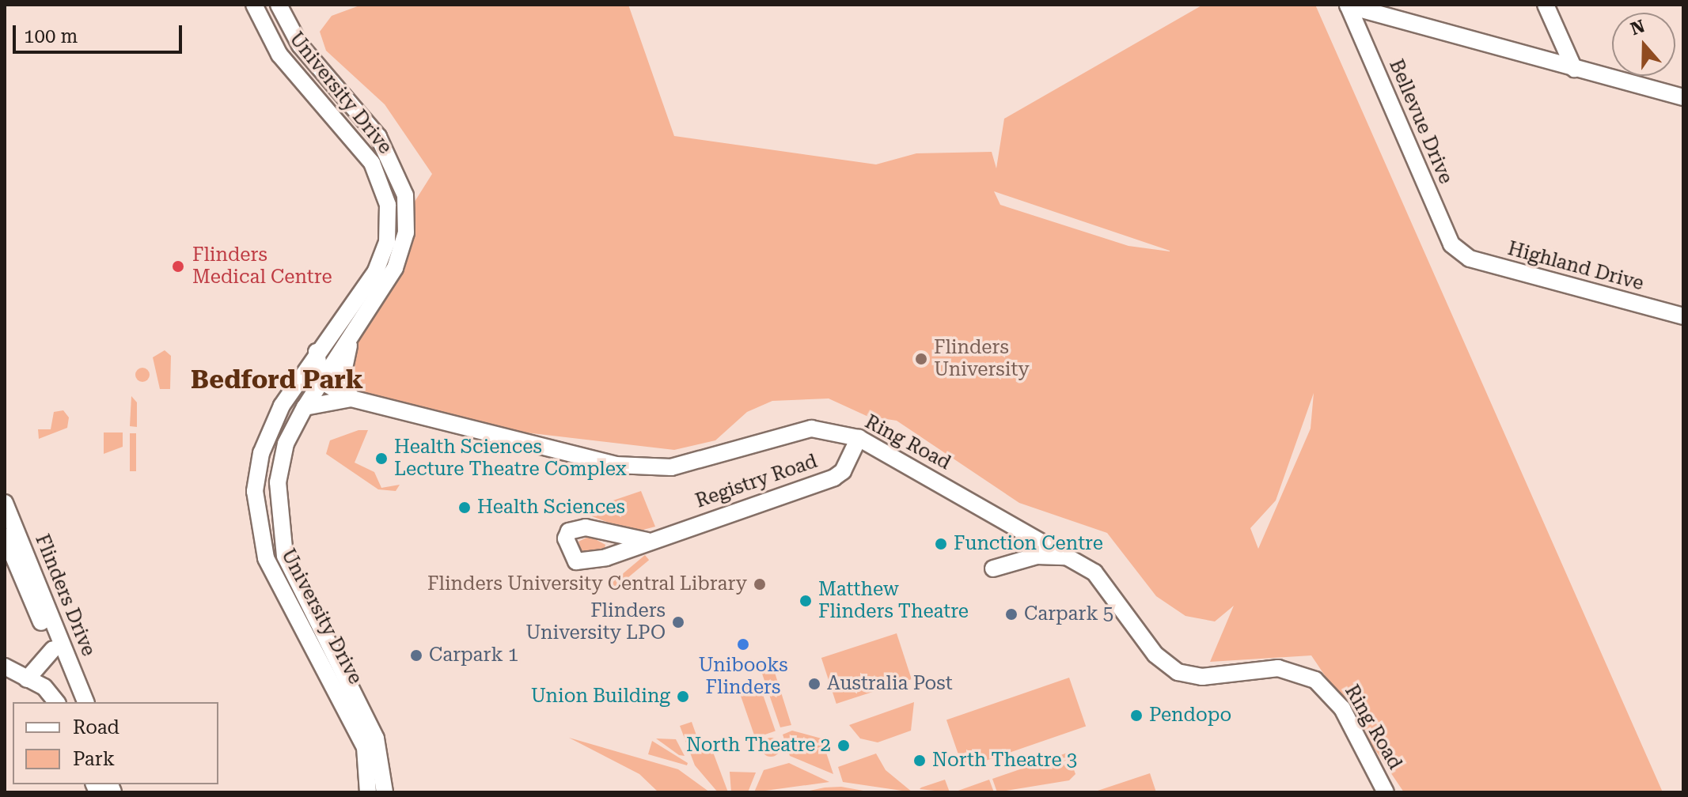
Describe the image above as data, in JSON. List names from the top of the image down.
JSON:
{
  "streets": {
    "street": [
      "University Drive",
      "Bellevue Drive",
      "Highland Drive",
      "Ring Road",
      "Registry Road",
      "Flinders Drive"
    ]
  },
  "crossings": [
    ["University Drive", "Ring Road"],
    ["Bellevue Drive", "Highland Drive"],
    ["Ring Road", "Registry Road"]
  ],
  "districts": ["Bedford Park"],
  "places": [
    "Flinders Medical Centre",
    "Flinders University",
    "Health Sciences Lecture Theatre Complex",
    "Health Sciences",
    "Function Centre",
    "Flinders University Central Library",
    "Matthew Flinders Theatre",
    "Carpark 5",
    "Flinders University LPO",
    "Unibooks Flinders",
    "Carpark 1",
    "Australia Post",
    "Union Building",
    "Pendopo",
    "North Theatre 2",
    "North Theatre 3"
  ],
  "legend": ["Road", "Park"],
  "scale_bar": "100 m",
  "north": "top"
}
